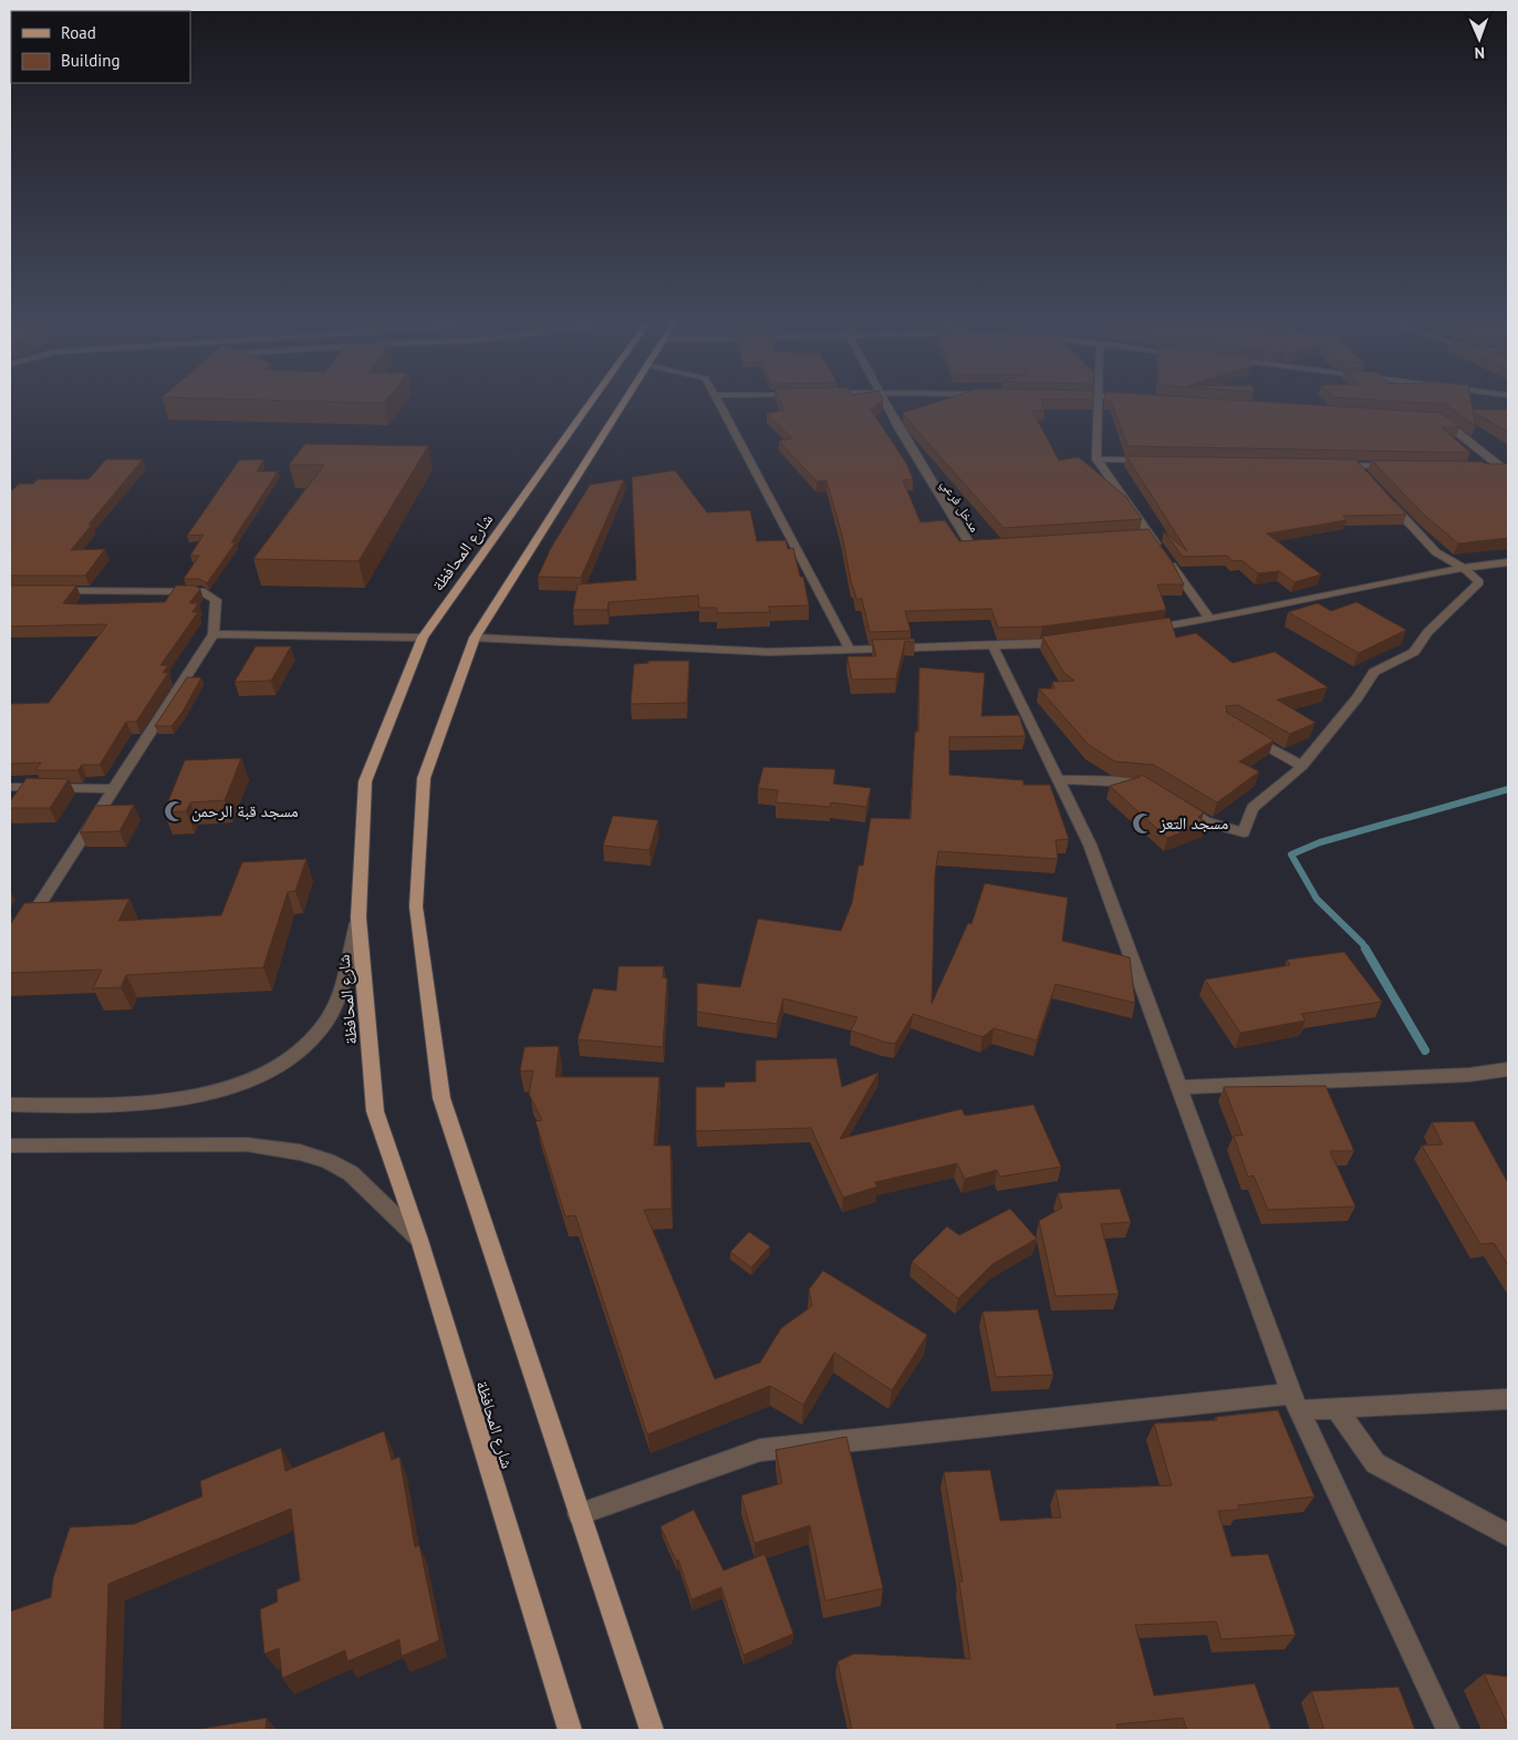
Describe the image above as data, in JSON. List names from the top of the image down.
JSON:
{
  "streets": {
    "main road": ["شارع المحافظة"],
    "street": ["مدخل فرعي"]
  },
  "places": {
    "mosque": ["مسجد قبة الرحمن", "مسجد التعز"]
  },
  "legend": ["Road", "Building"],
  "north": "bottom"
}
